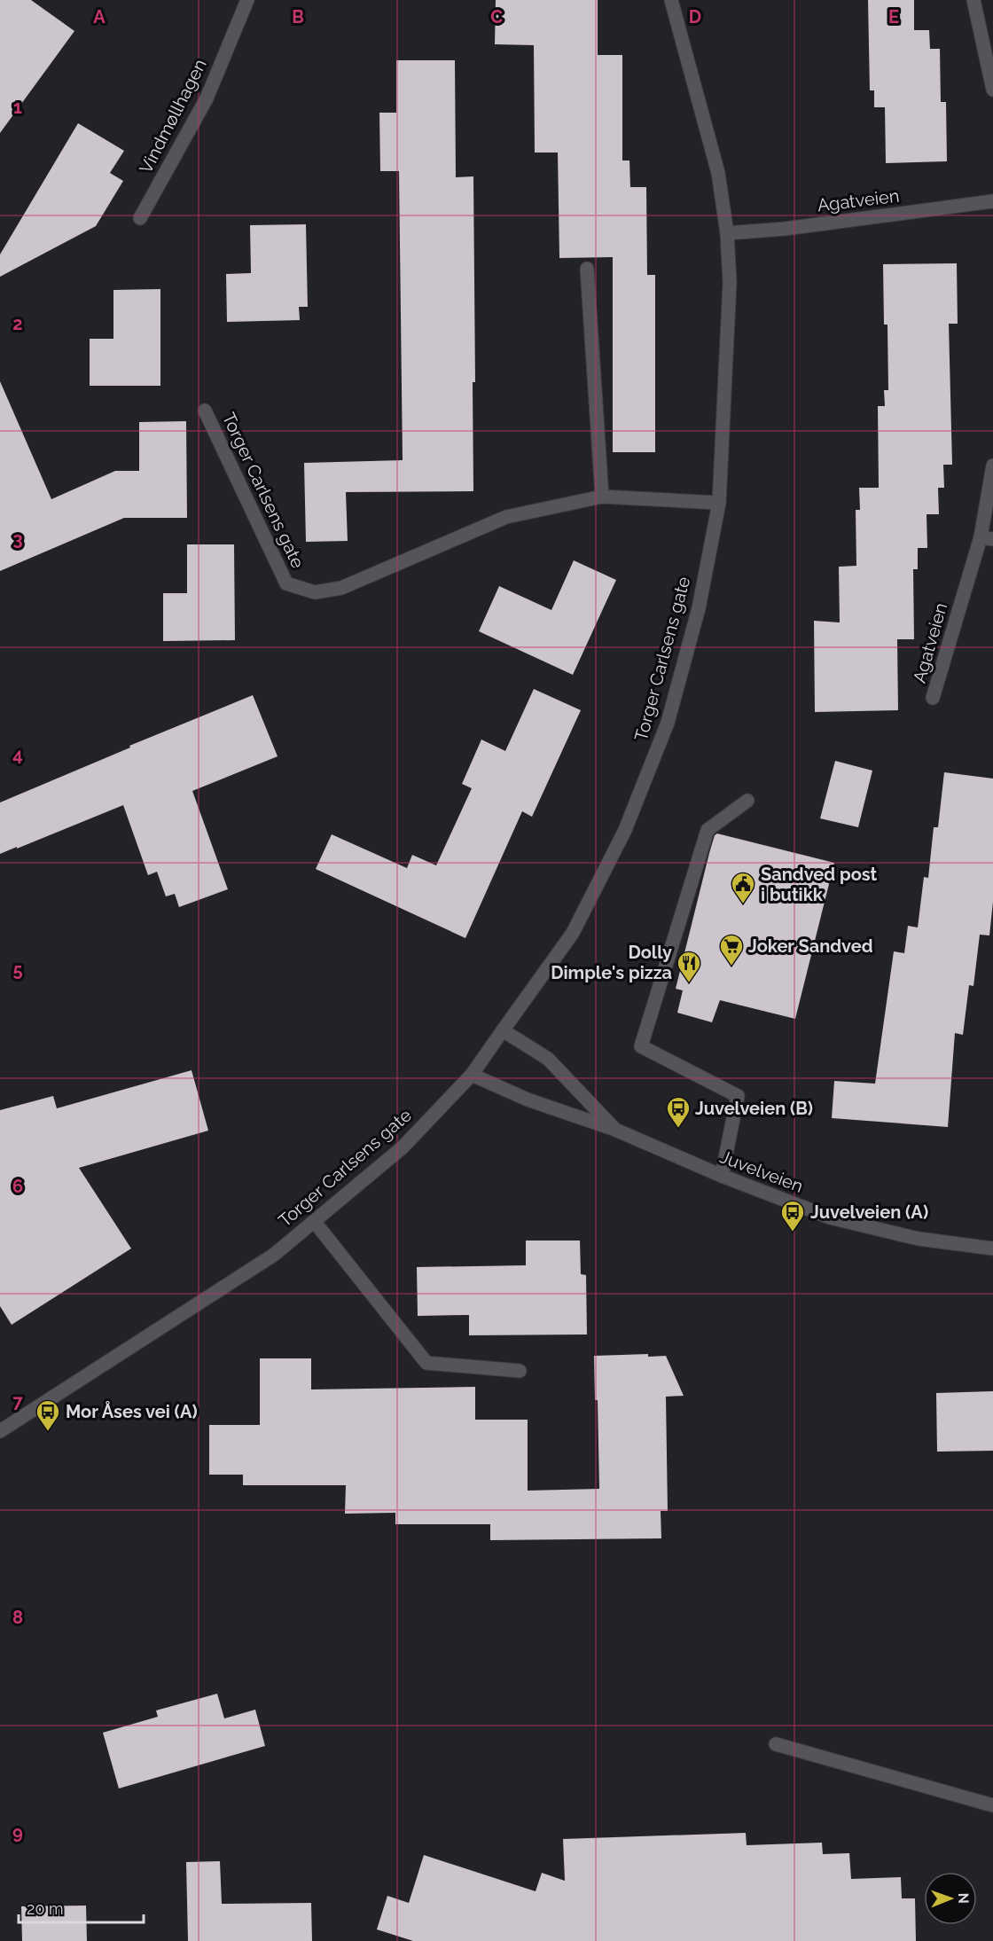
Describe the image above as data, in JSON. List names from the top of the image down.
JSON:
{
  "streets": {
    "street": [
      "Vindmøllhagen",
      "Agatveien",
      "Torger Carlsens gate",
      "Juvelveien"
    ]
  },
  "crossings": [
    ["Agatveien", "Torger Carlsens gate"],
    ["Torger Carlsens gate", "Juvelveien"]
  ],
  "places": {
    "public building": ["Sandved post i butikk"],
    "supermarket": ["Joker Sandved"],
    "restaurant": ["Dolly Dimple's pizza"],
    "bus stop": ["Juvelveien (B)", "Juvelveien (A)", "Mor Åses vei (A)"]
  },
  "scale_bar": "20 m",
  "north": "right",
  "grid": {
    "columns": [
      "A",
      "B",
      "C",
      "D",
      "E"
    ],
    "rows": [
      "1",
      "2",
      "3",
      "4",
      "5",
      "6",
      "7",
      "8",
      "9"
    ]
  }
}
